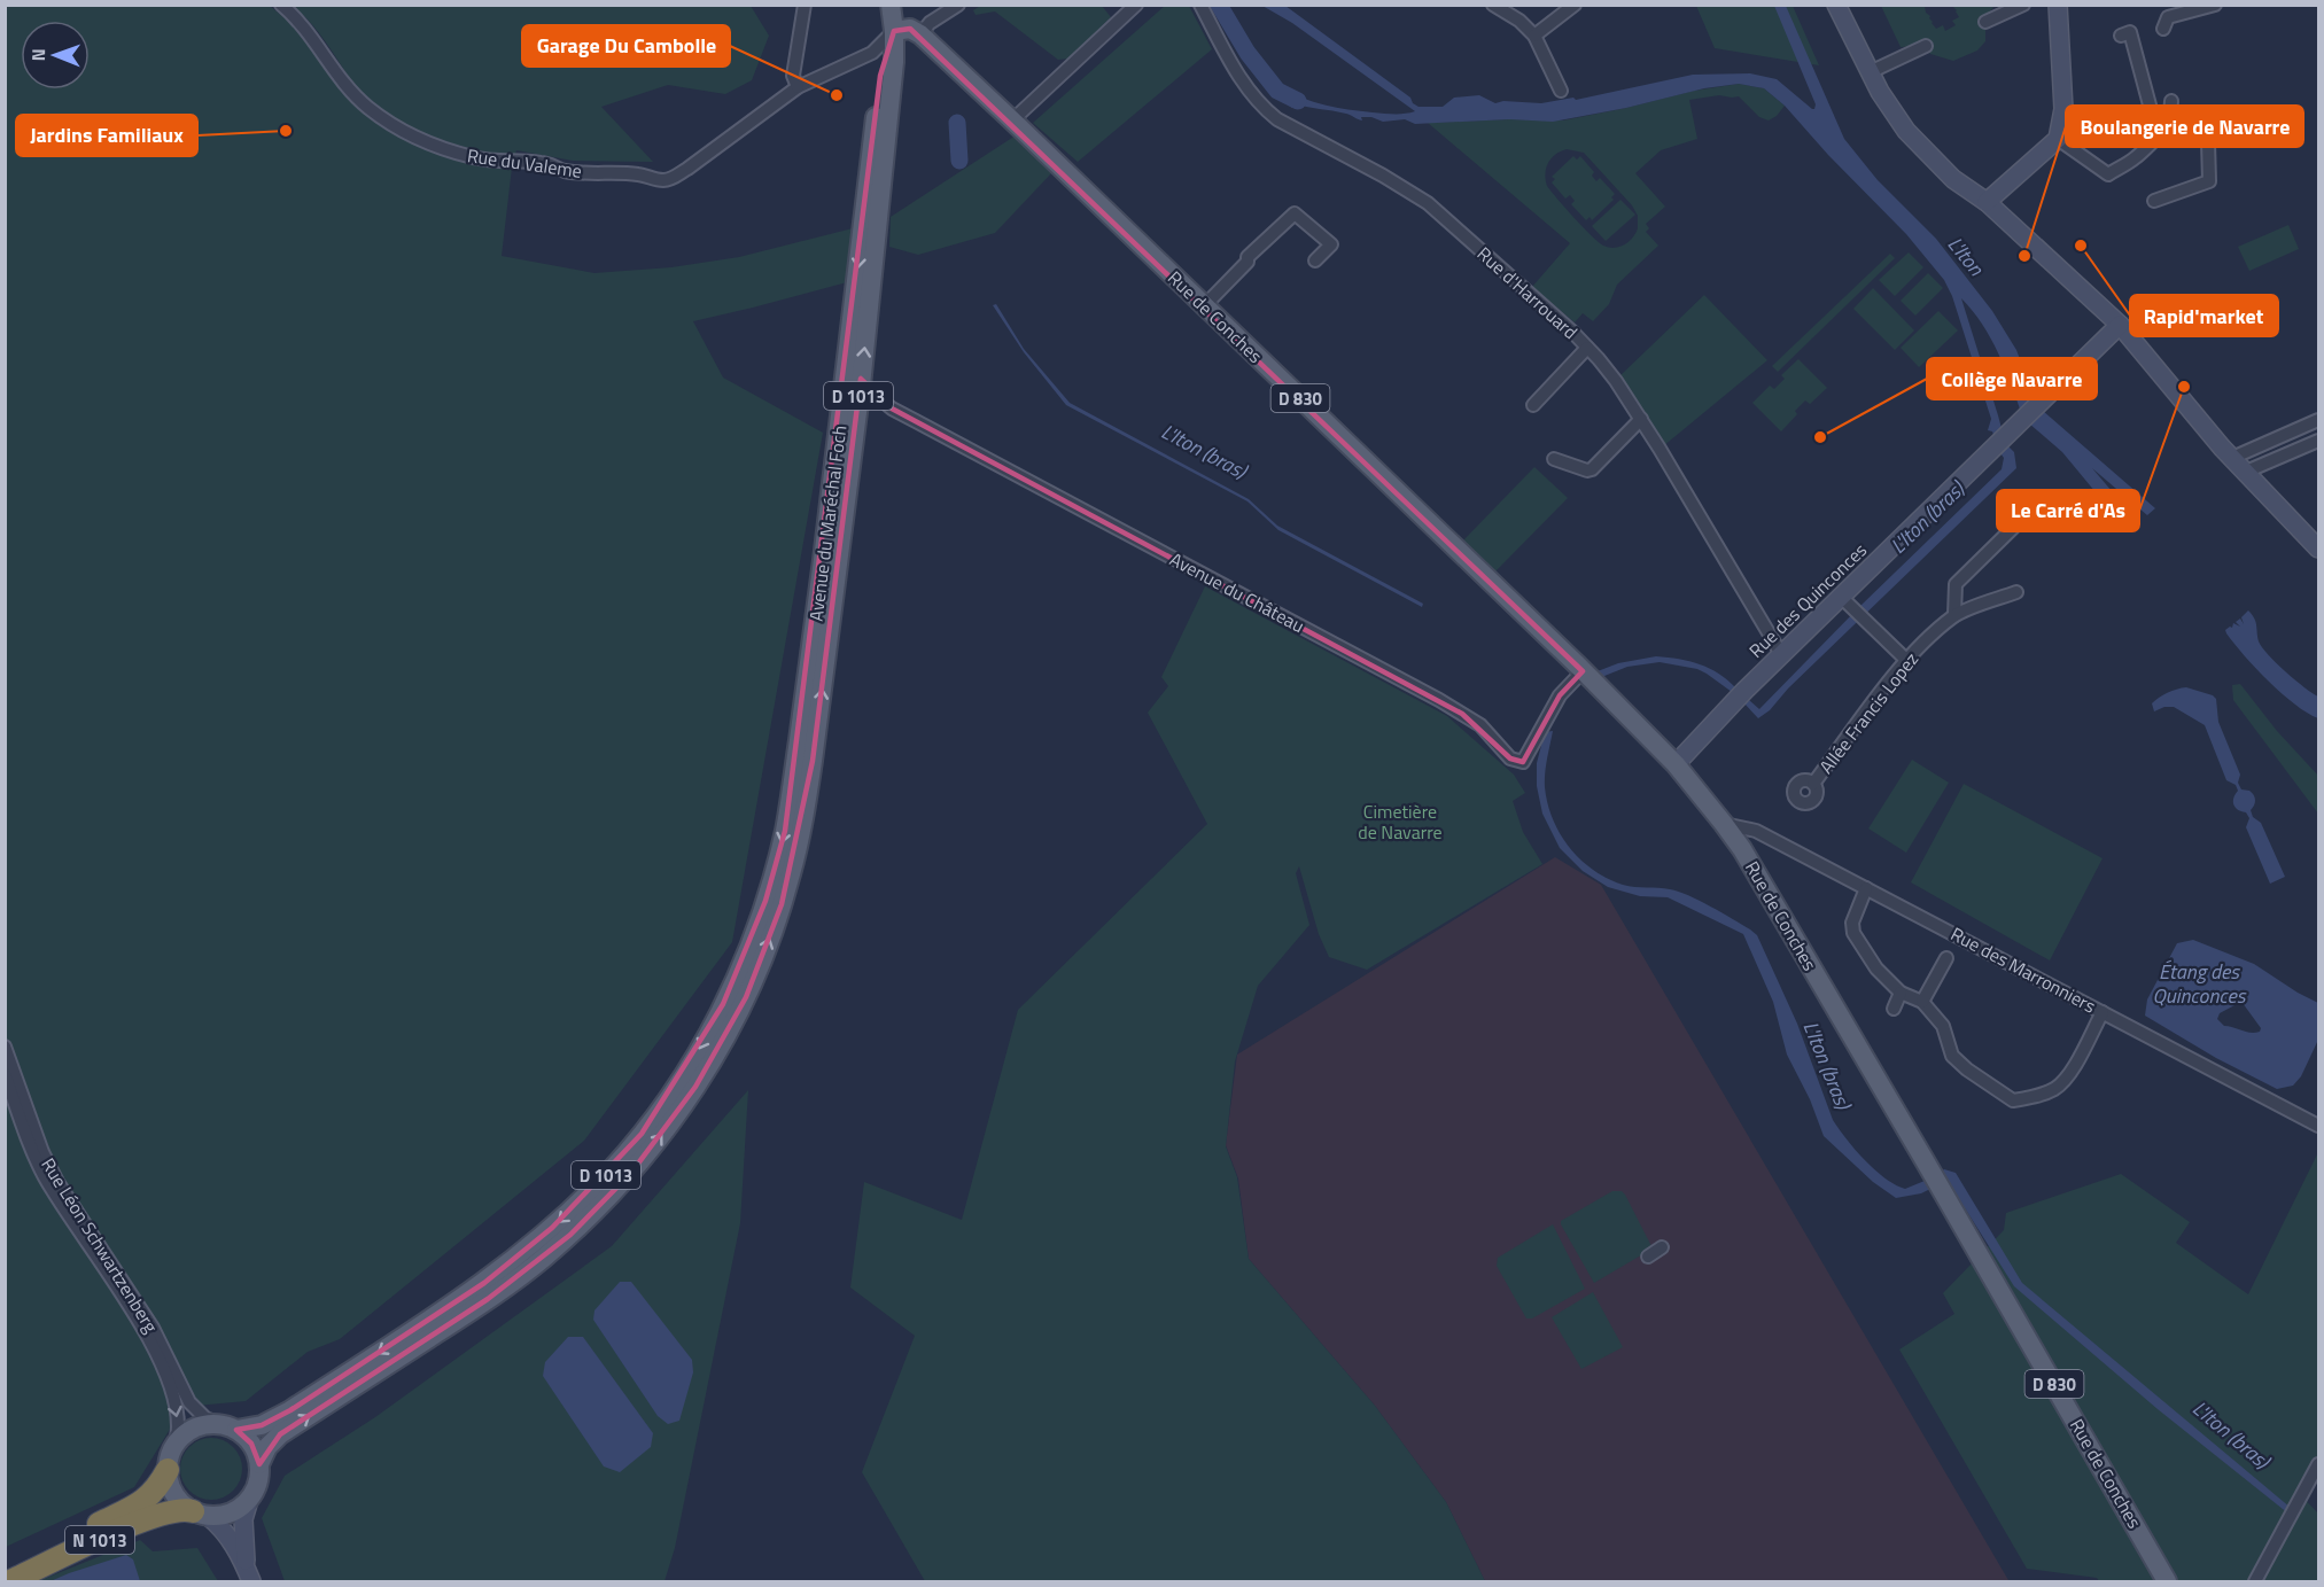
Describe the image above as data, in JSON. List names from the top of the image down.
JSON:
{
  "streets": {
    "highway": ["N 1013"],
    "main road": [
      "Rue de Conches",
      "D 1013",
      "D 830",
      "Avenue du Maréchal Foch",
      "Rue des Quinconces"
    ],
    "street": [
      "Rue du Valeme",
      "Rue d'Harrouard",
      "Avenue du Château",
      "Allée Francis Lopez",
      "Rue des Marronniers",
      "Rue Léon Schwartzenberg"
    ]
  },
  "crossings": [
    ["Rue du Valeme", "Avenue du Maréchal Foch"],
    ["Rue d'Harrouard", "Rue des Quinconces"],
    ["Rue de Conches", "Avenue du Château"],
    ["Rue de Conches", "Rue des Quinconces"],
    ["Rue de Conches", "Rue des Marronniers"],
    ["Avenue du Maréchal Foch", "Avenue du Château"],
    ["Avenue du Maréchal Foch", "Rue Léon Schwartzenberg"],
    ["Avenue du Maréchal Foch", "N 1013"],
    ["Rue Léon Schwartzenberg", "N 1013"]
  ],
  "water": ["L'Iton", "L'Iton (bras)", "Étang des Quinconces"],
  "parks": ["Cimetière de Navarre"],
  "places": [
    "Garage Du Cambolle",
    "Jardins Familiaux",
    "Rapid'market",
    "Boulangerie de Navarre",
    "Le Carré d'As",
    "Collège Navarre"
  ],
  "north": "left"
}
